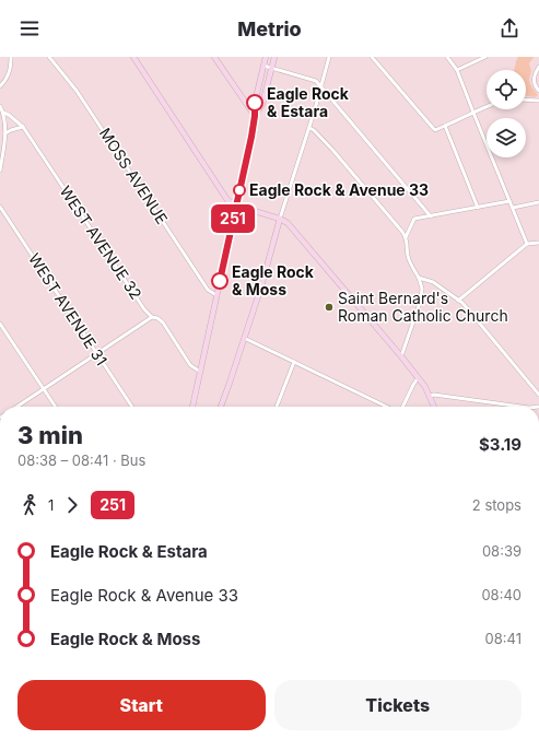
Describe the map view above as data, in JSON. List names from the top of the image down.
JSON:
{
  "streets": {
    "street": ["MOSS AVENUE", "WEST AVENUE 32", "WEST AVENUE 31"]
  },
  "places": [
    "Eagle Rock & Estara",
    "Eagle Rock & Avenue 33",
    "Eagle Rock & Moss",
    "Saint Bernard's Roman Catholic Church"
  ],
  "lines": ["bus line 251"],
  "page": {
    "header": "Metrio",
    "on_map": "251",
    "heading": ["3 min", "08:38 – 08:41 · Bus", "$3.19"],
    "legs": ["1", "251", "2 stops"],
    "list": [
      {
        "name": "Eagle Rock & Estara",
        "value": "08:39"
      },
      {
        "name": "Eagle Rock & Avenue 33",
        "value": "08:40"
      },
      {
        "name": "Eagle Rock & Moss",
        "value": "08:41"
      }
    ],
    "buttons": ["Start", "Tickets"]
  }
}
